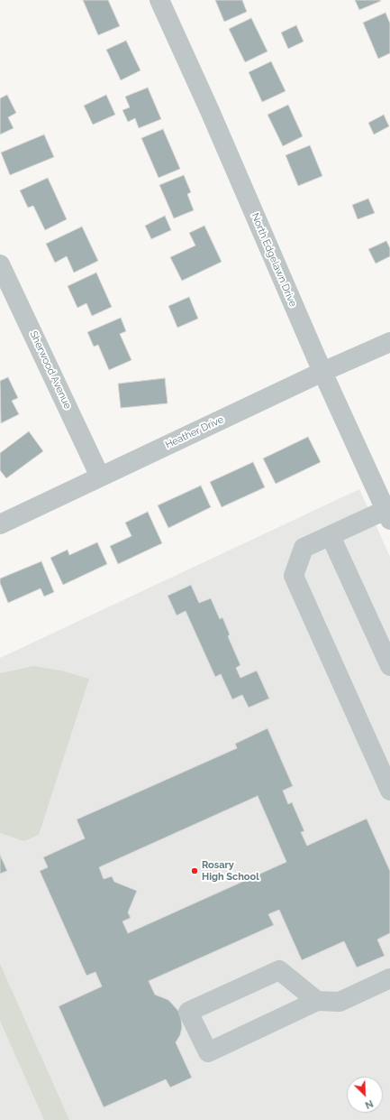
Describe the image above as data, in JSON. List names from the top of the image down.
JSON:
{
  "streets": {
    "street": ["North Edgelawn Drive", "Sherwood Avenue", "Heather Drive"]
  },
  "crossings": [
    ["North Edgelawn Drive", "Heather Drive"],
    ["Sherwood Avenue", "Heather Drive"]
  ],
  "places": ["Rosary High School"],
  "north": "bottom right"
}
